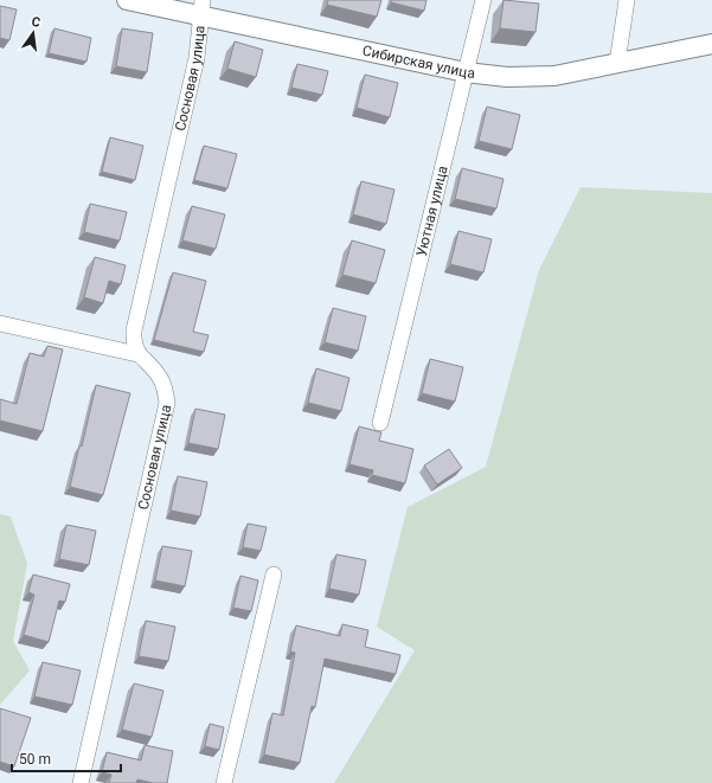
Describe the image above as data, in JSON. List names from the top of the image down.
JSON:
{
  "streets": {
    "street": ["Сибирская улица", "Сосновая улица", "Уютная улица"]
  },
  "crossings": [
    ["Сибирская улица", "Сосновая улица"],
    ["Сибирская улица", "Уютная улица"]
  ],
  "scale_bar": "50 m",
  "north": "top"
}
